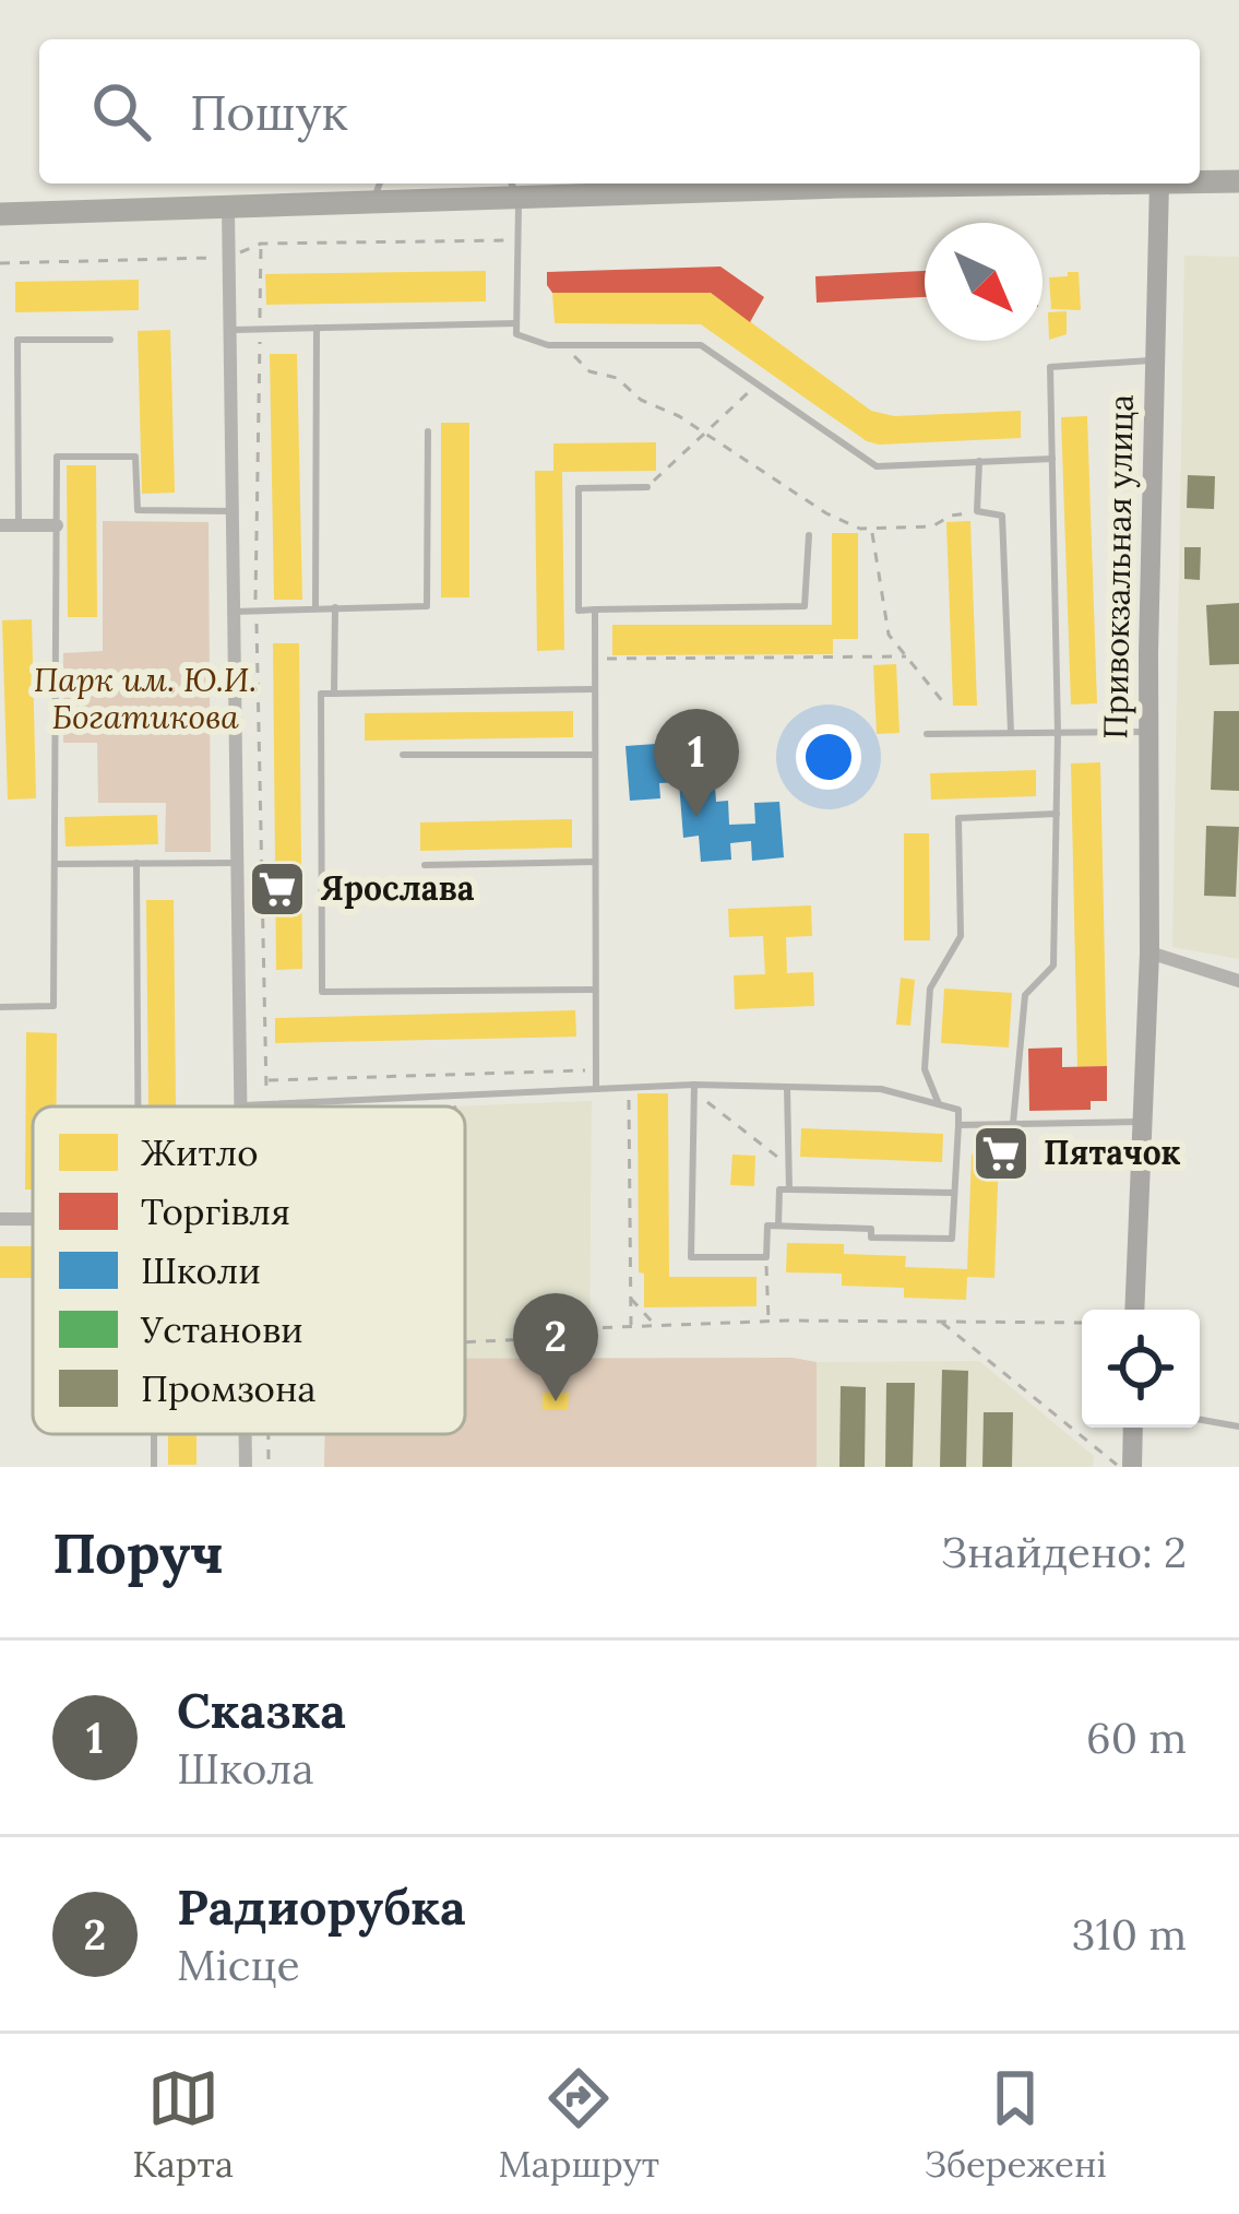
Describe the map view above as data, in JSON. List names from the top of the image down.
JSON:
{
  "streets": {
    "main road": ["Привокзальная улица"]
  },
  "parks": ["Парк им. Ю.И. Богатикова"],
  "places": {
    "supermarket": ["Ярослава", "Пятачок"]
  },
  "legend": [
    "Житло",
    "Торгівля",
    "Школи",
    "Установи",
    "Промзона"
  ],
  "north": "bottom right",
  "page": {
    "search": "Пошук",
    "pins": ["1", "2"],
    "heading": ["Поруч", "Знайдено: 2"],
    "list": [
      {
        "mark": "1",
        "name": "Сказка",
        "note": "Школа",
        "value": "60 m"
      },
      {
        "mark": "2",
        "name": "Радиорубка",
        "note": "Місце",
        "value": "310 m"
      }
    ],
    "nav": ["Карта", "Маршрут", "Збережені"]
  }
}
